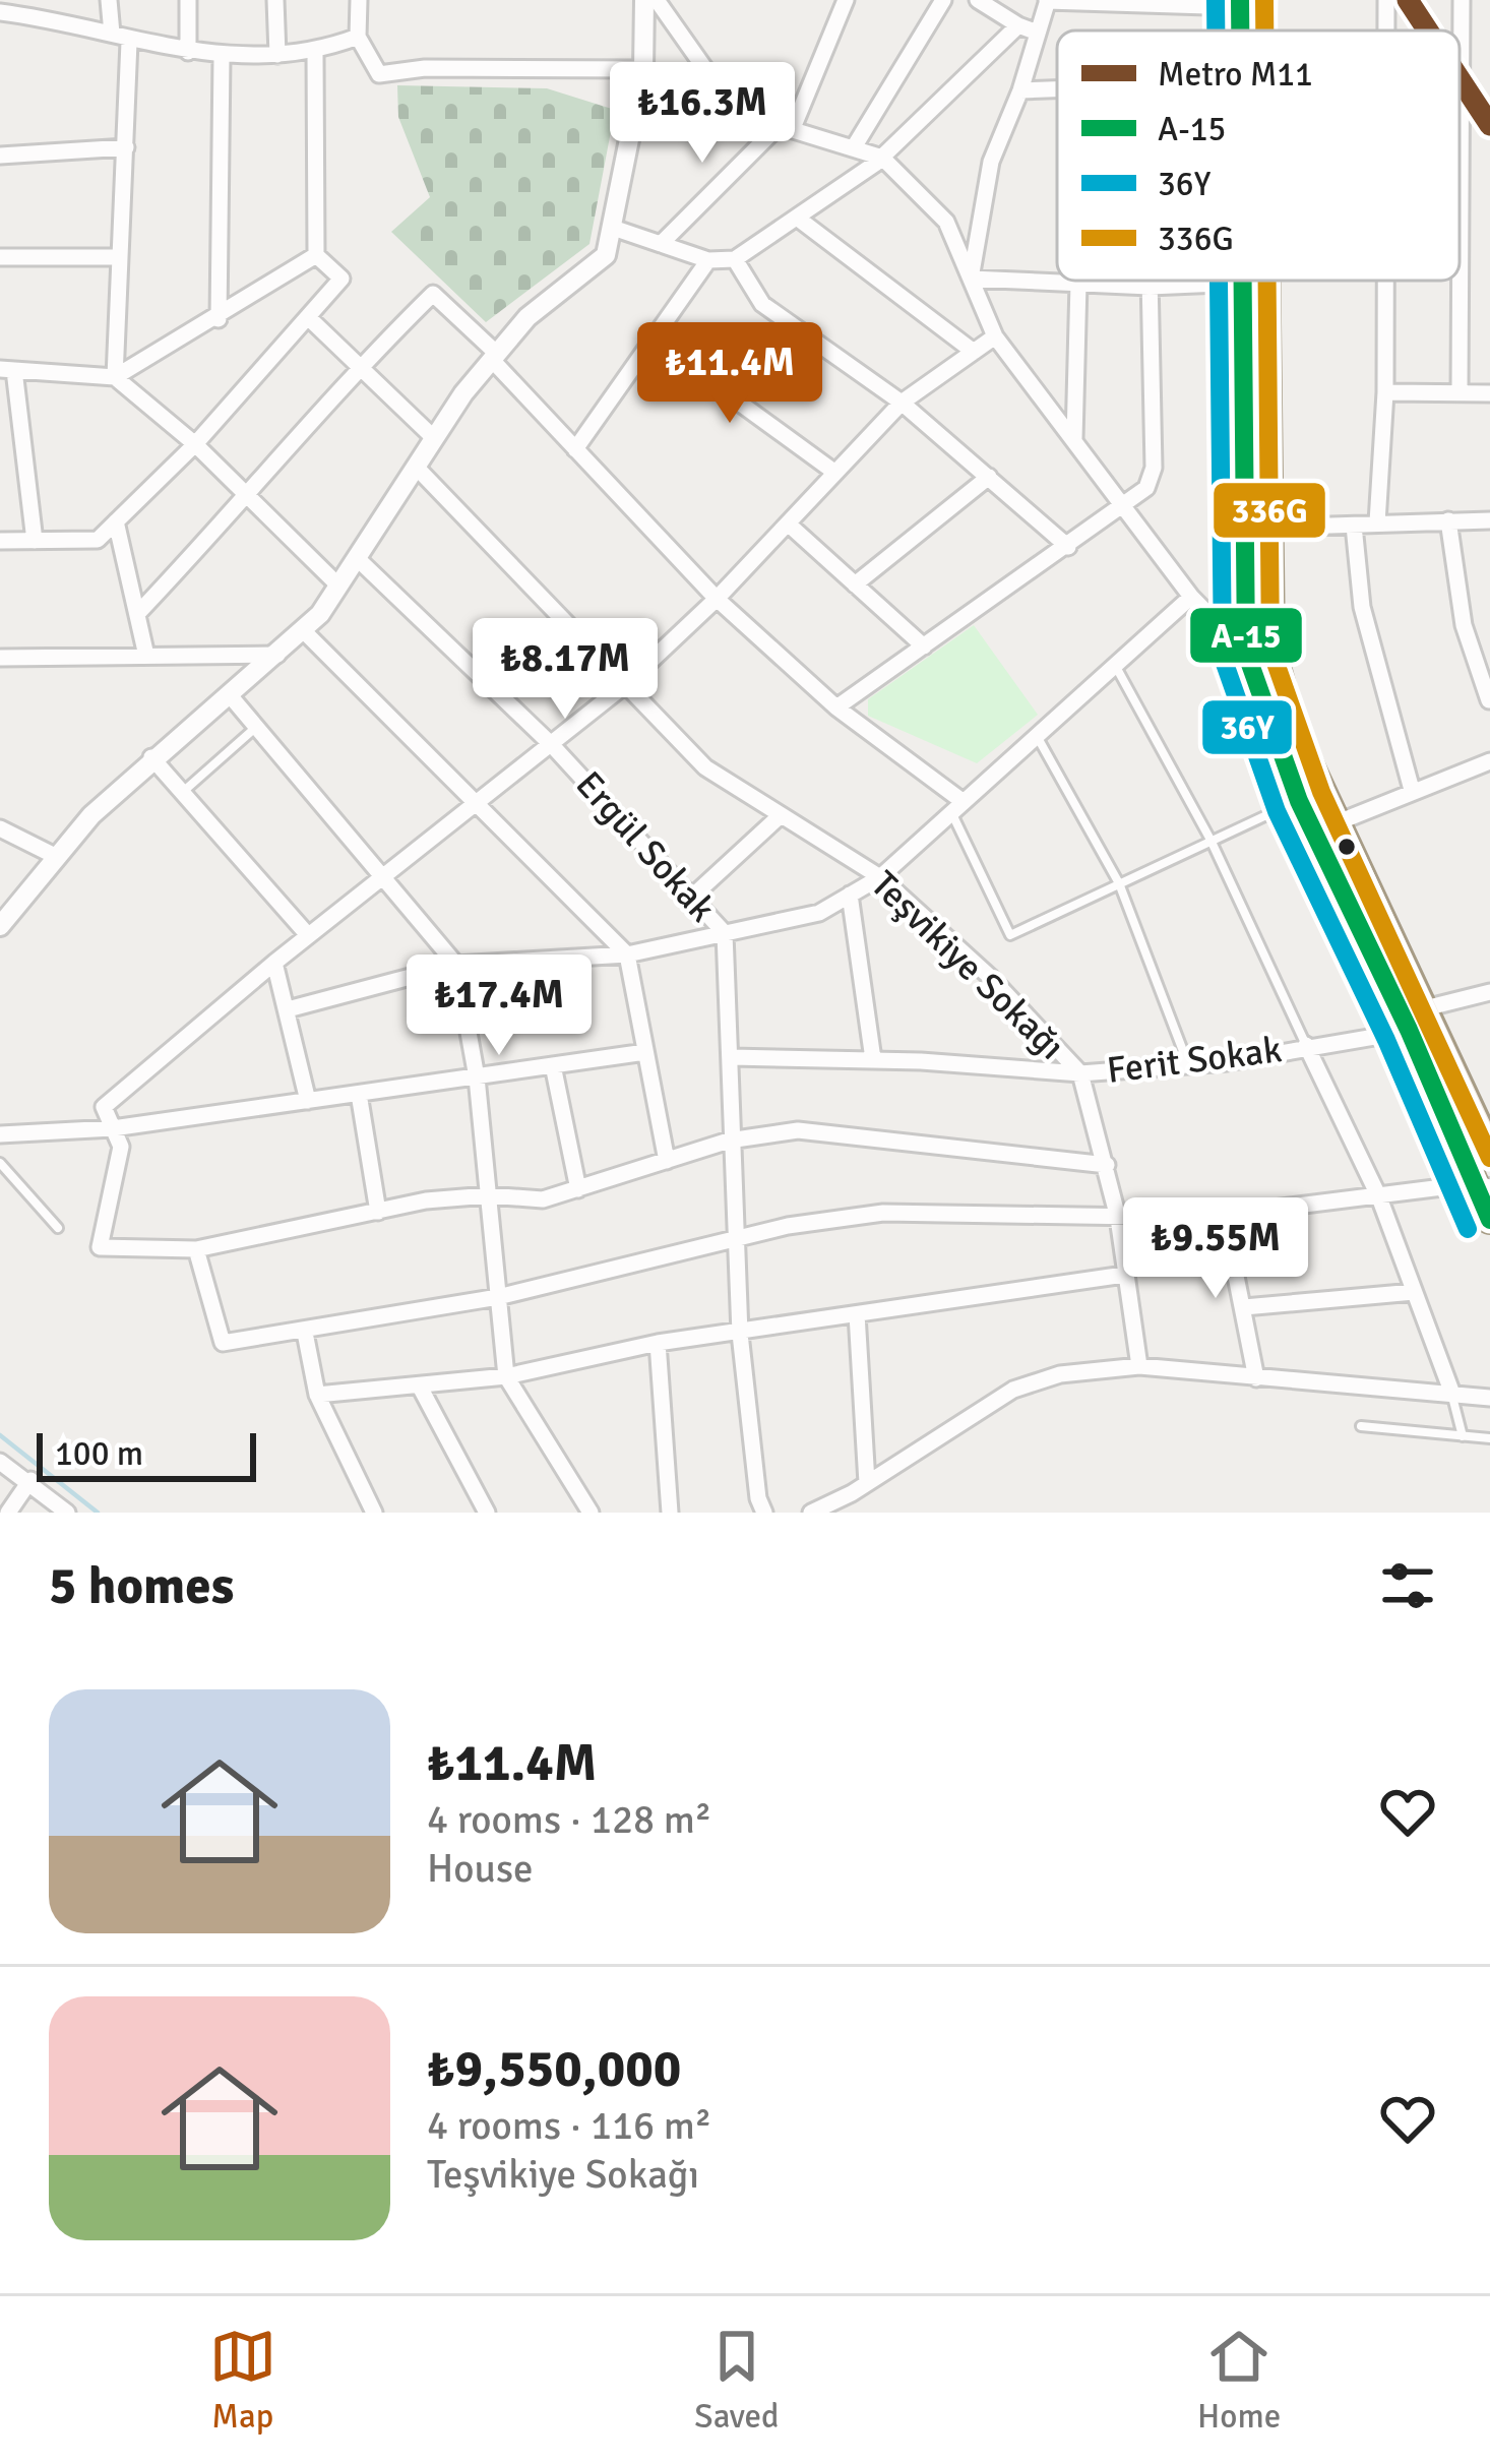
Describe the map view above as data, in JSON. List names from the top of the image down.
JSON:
{
  "streets": {
    "street": ["Ergül Sokak", "Teşvikiye Sokağı", "Ferit Sokak"]
  },
  "crossings": [
    ["Teşvikiye Sokağı", "Ferit Sokak"]
  ],
  "lines": [
    "metro line M11",
    "transit line A-15",
    "transit line 36Y",
    "transit line 336G"
  ],
  "legend": [
    "Metro M11",
    "A-15",
    "36Y",
    "336G"
  ],
  "scale_bar": "100 m",
  "page": {
    "price": [
      "₺16.3M",
      "₺11.4M",
      "₺8.17M",
      "₺17.4M",
      "₺9.55M"
    ],
    "scale": "100 m",
    "heading": "5 homes",
    "list": [
      {
        "name": "₺11.4M",
        "note": "4 rooms · 128 m² · House"
      },
      {
        "name": "₺9,550,000",
        "note": "4 rooms · 116 m² · Teşvikiye Sokağı"
      }
    ],
    "tabs": ["Map", "Saved", "Home"]
  }
}
